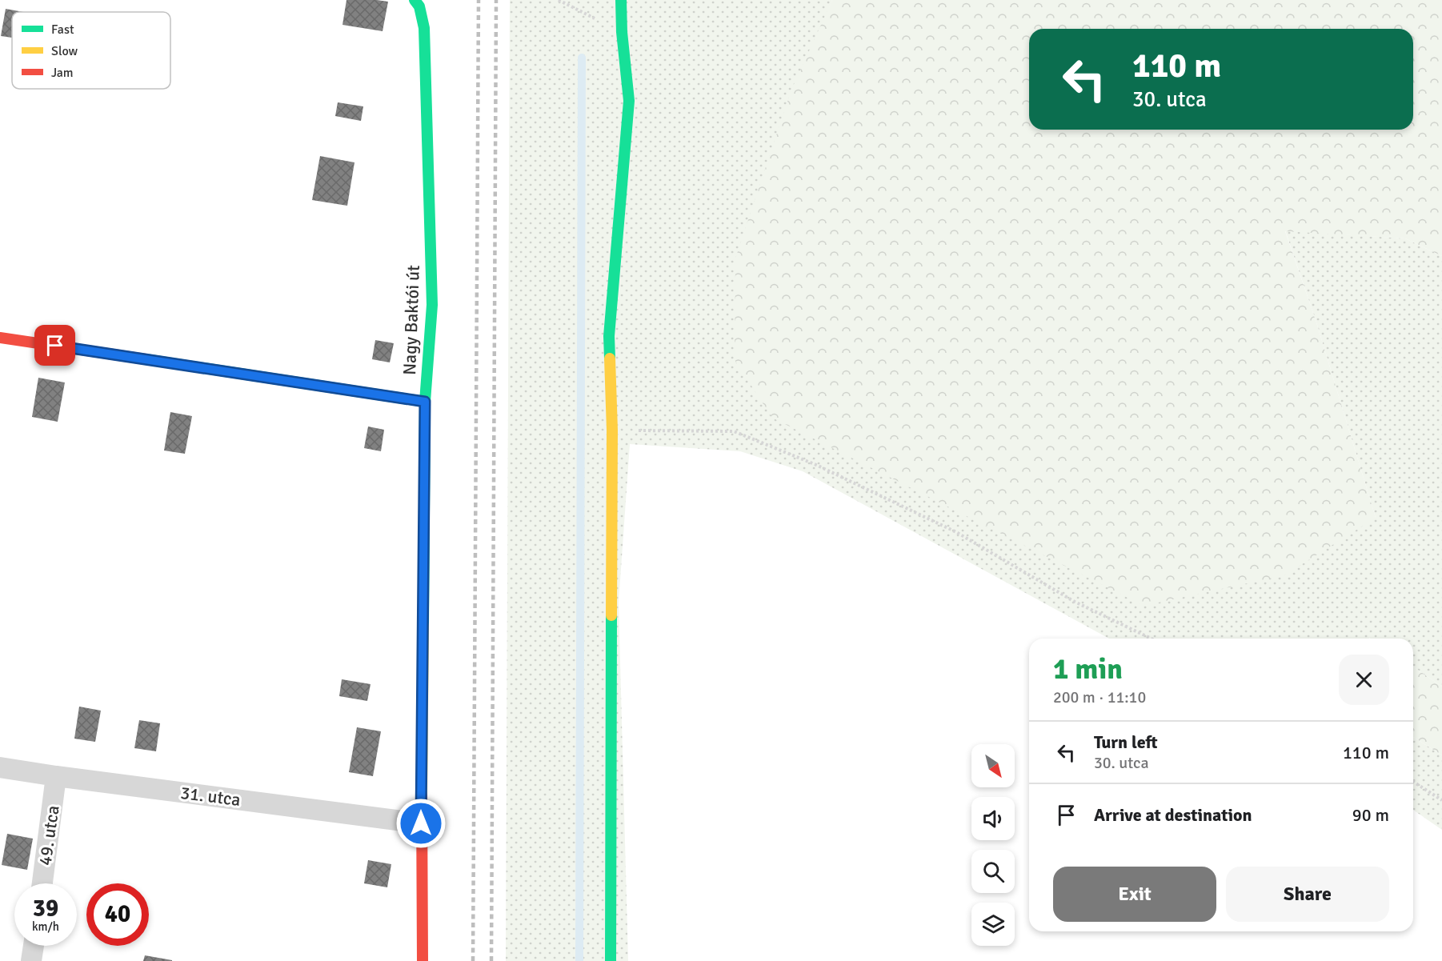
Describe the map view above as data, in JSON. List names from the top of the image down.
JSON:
{
  "streets": {
    "street": ["Nagy Baktói út", "31. utca", "49. utca"]
  },
  "crossings": [
    ["Nagy Baktói út", "31. utca"],
    ["31. utca", "49. utca"]
  ],
  "legend": ["Fast", "Slow", "Jam"],
  "north": "bottom right",
  "page": {
    "turn": ["110 m", "30. utca"],
    "heading": ["1 min", "200 m · 11:10"],
    "list": [
      {
        "name": "Turn left",
        "note": "30. utca",
        "value": "110 m"
      },
      {
        "name": "Arrive at destination",
        "value": "90 m"
      }
    ],
    "buttons": ["Exit", "Share"],
    "speed": "39 km/h",
    "limit": "40"
  }
}
